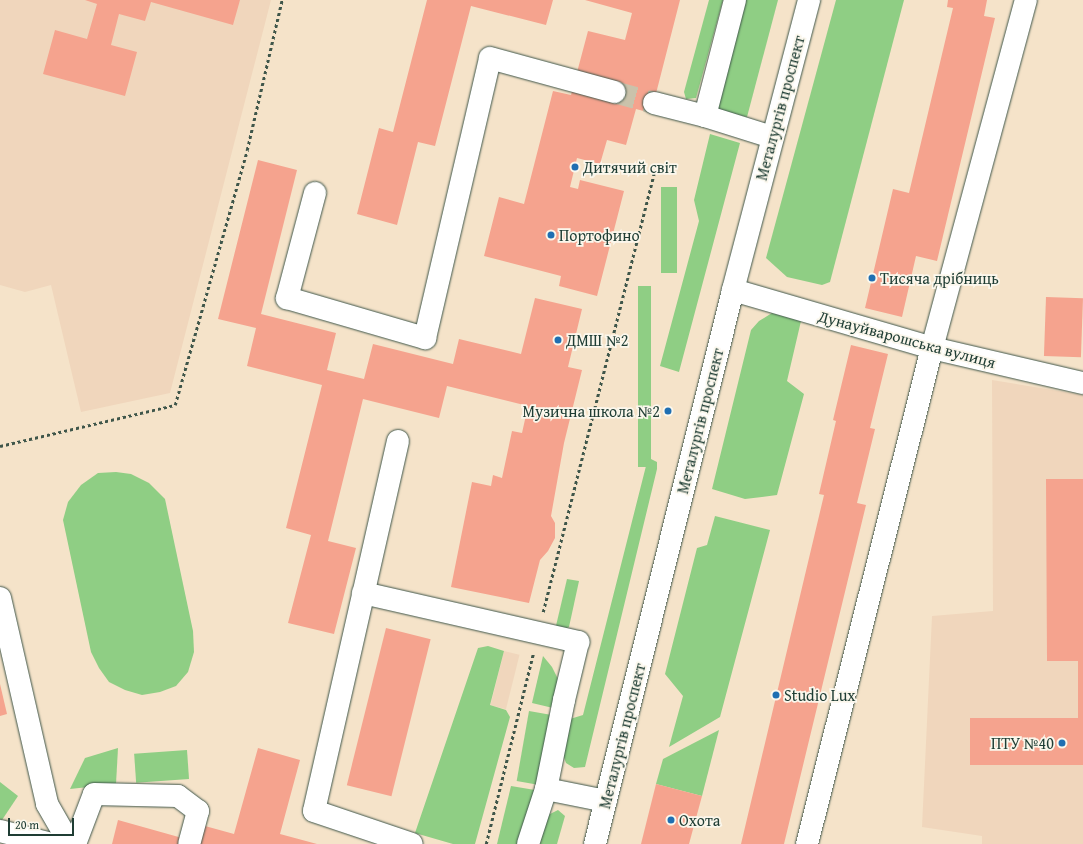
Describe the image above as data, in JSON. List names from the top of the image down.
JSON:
{
  "streets": {
    "street": ["Металургів проспект", "Дунауйварошська вулиця"]
  },
  "crossings": [
    ["Металургів проспект", "Дунауйварошська вулиця"]
  ],
  "places": [
    "Дитячий світ",
    "Портофино",
    "Тисяча дрібниць",
    "ДМШ №2",
    "Музична школа №2",
    "Studio Lux",
    "ПТУ №40",
    "Охота"
  ],
  "scale_bar": "20 m"
}
